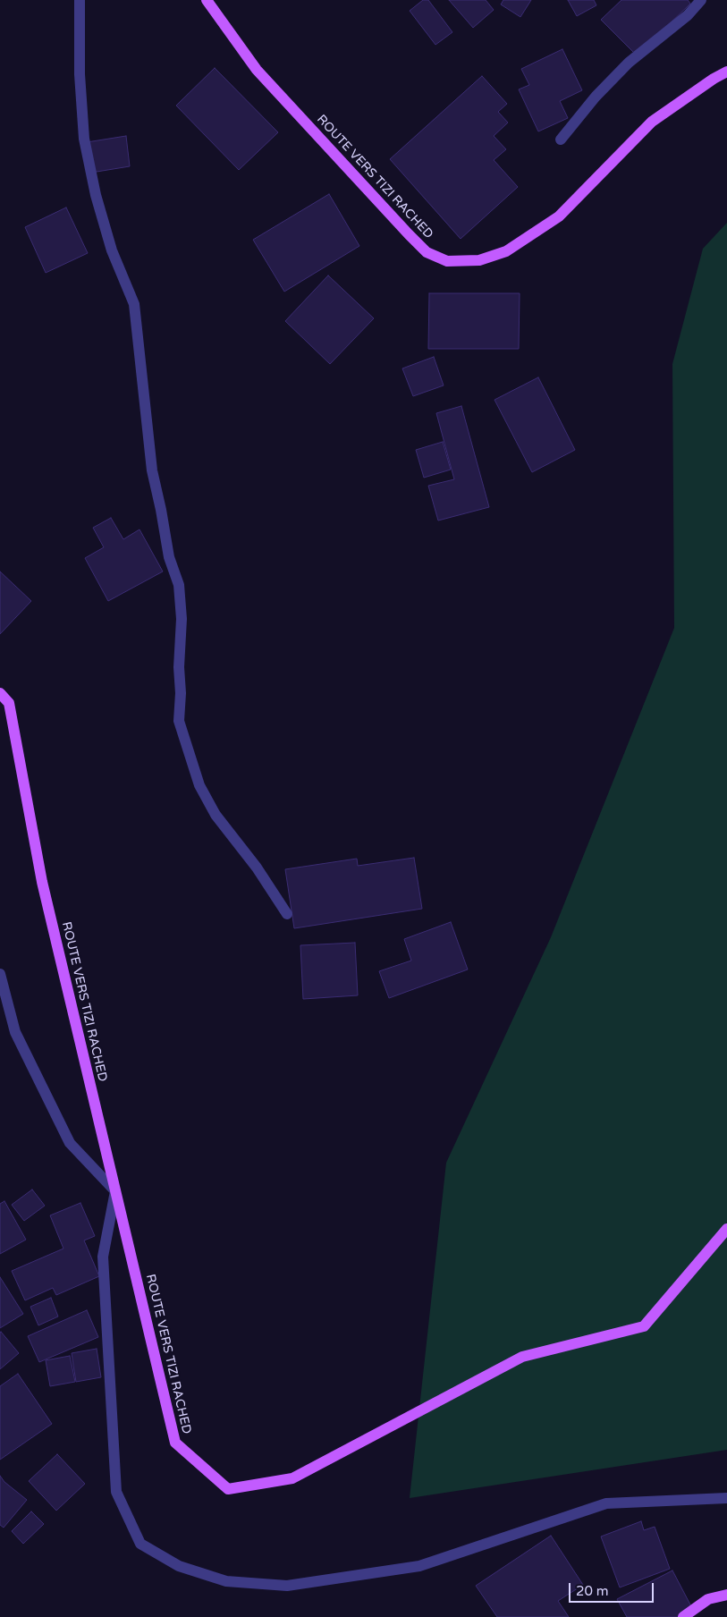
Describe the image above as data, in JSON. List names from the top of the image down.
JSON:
{
  "streets": {
    "main road": ["ROUTE VERS TIZI RACHED"]
  },
  "scale_bar": "20 m"
}
